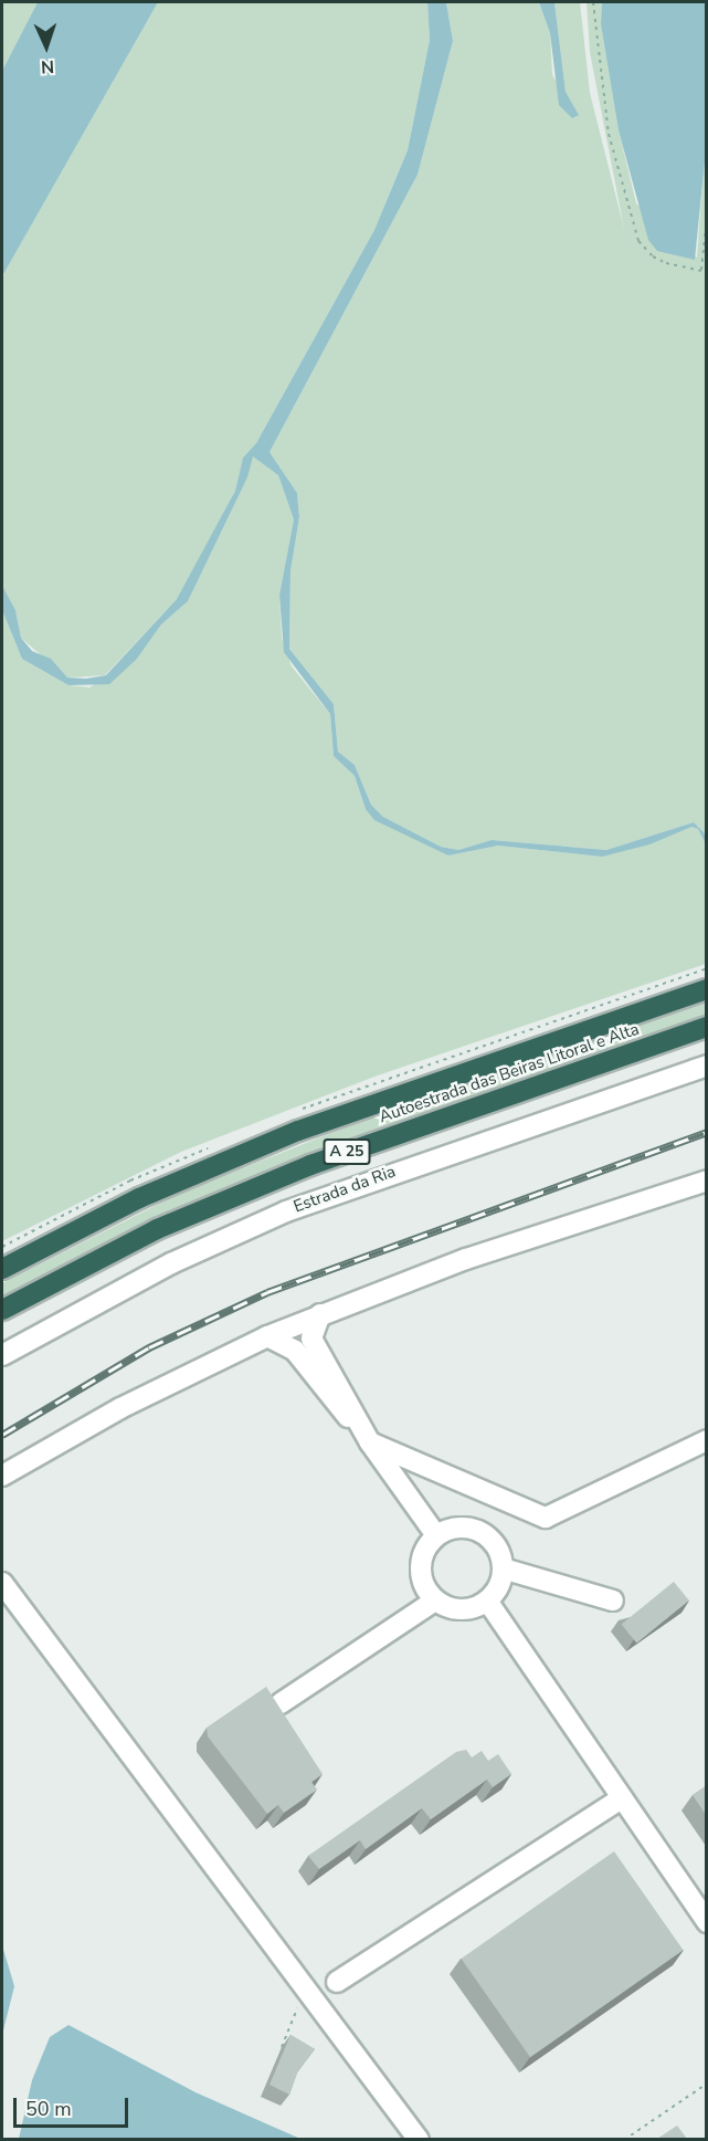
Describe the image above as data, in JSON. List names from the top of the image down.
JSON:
{
  "streets": {
    "highway": ["Autoestrada das Beiras Litoral e Alta", "A 25"],
    "street": ["Estrada da Ria"]
  },
  "scale_bar": "50 m",
  "north": "bottom"
}
